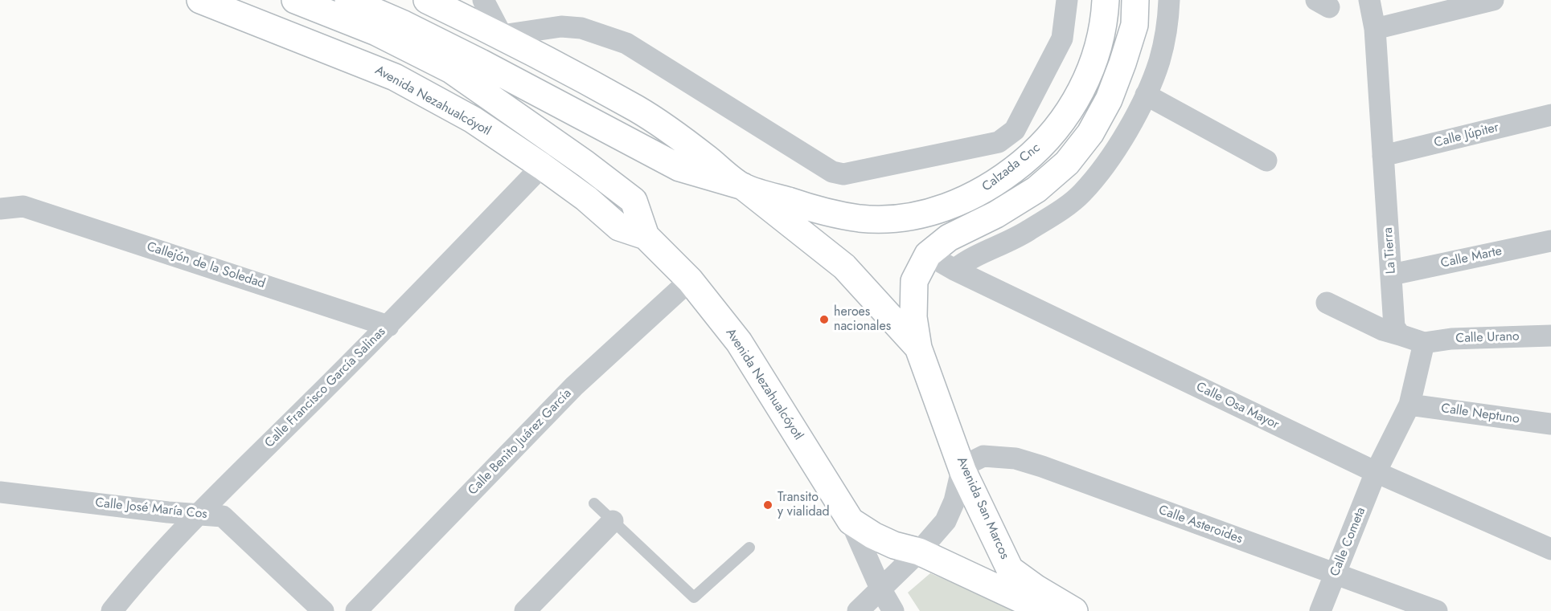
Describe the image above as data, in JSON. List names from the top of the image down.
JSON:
{
  "streets": {
    "main road": ["Avenida Nezahualcóyotl", "Calzada Cnc", "Avenida San Marcos"],
    "street": [
      "Calle Júpiter",
      "La Tierra",
      "Calle Marte",
      "Callejón de la Soledad",
      "Calle Urano",
      "Calle Francisco García Salinas",
      "Calle Osa Mayor",
      "Calle Neptuno",
      "Calle Benito Juárez García",
      "Calle José María Cos",
      "Calle Asteroides",
      "Calle Cometa"
    ]
  },
  "crossings": [
    ["Avenida Nezahualcóyotl", "Calle Francisco García Salinas"],
    ["Avenida Nezahualcóyotl", "Calle Benito Juárez García"],
    ["Calle Júpiter", "La Tierra"],
    ["La Tierra", "Calle Marte"],
    ["Callejón de la Soledad", "Calle Francisco García Salinas"],
    ["Calle Francisco García Salinas", "Calle José María Cos"],
    ["Calle Osa Mayor", "Calle Cometa"],
    ["Avenida San Marcos", "Calle Asteroides"],
    ["Calle Asteroides", "Calle Cometa"]
  ],
  "places": ["heroes nacionales", "Transito y vialidad"]
}
